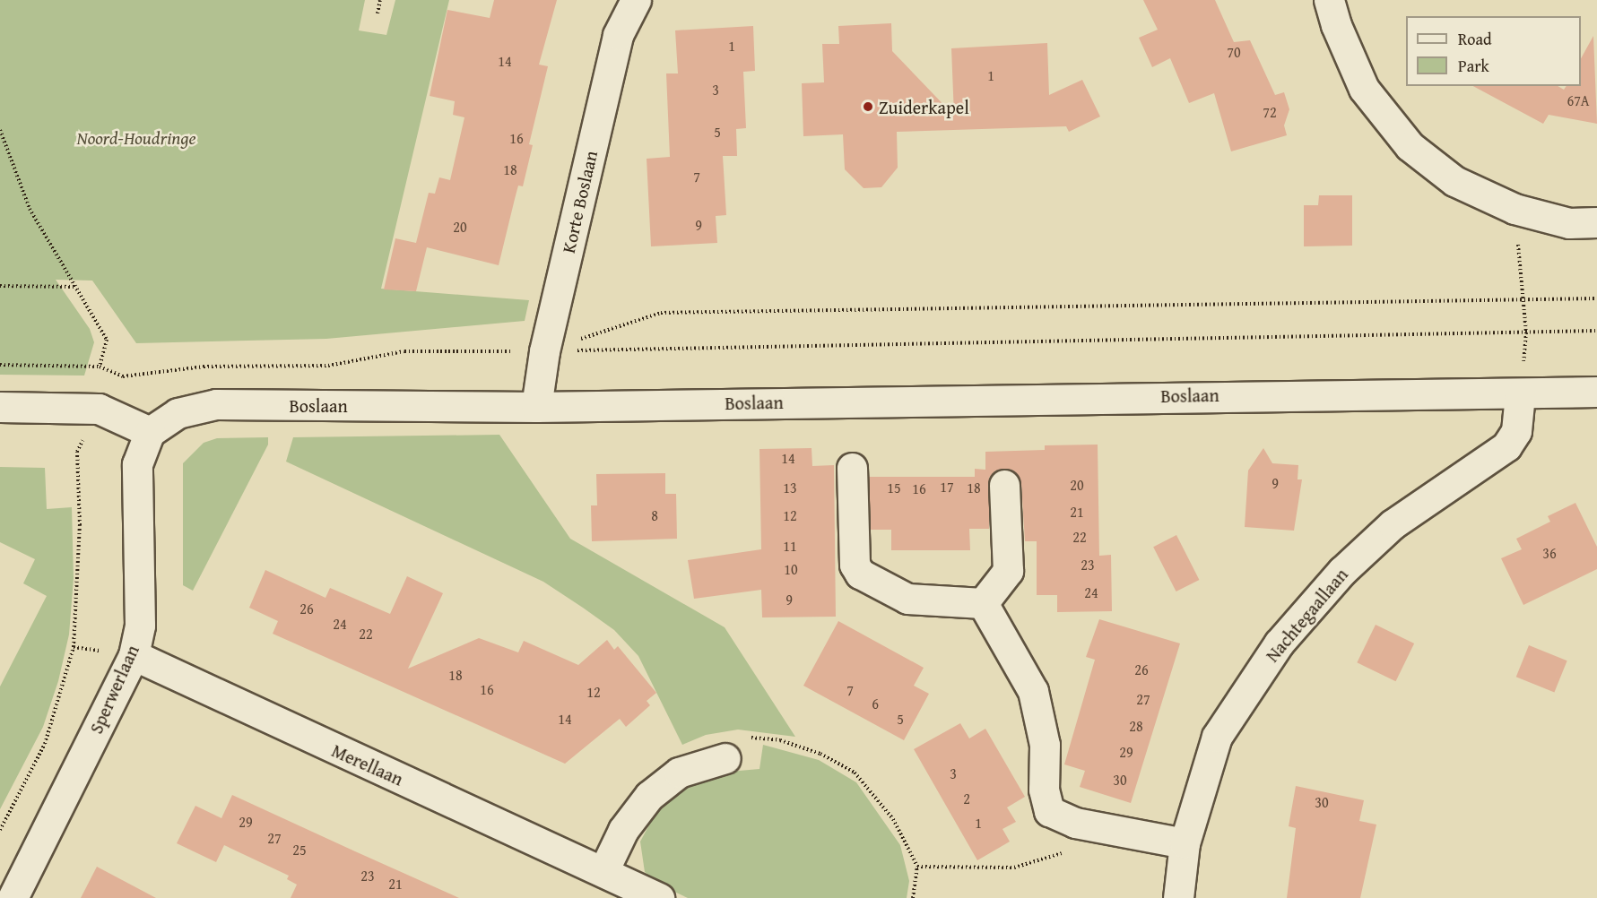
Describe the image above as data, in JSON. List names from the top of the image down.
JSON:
{
  "streets": {
    "street": [
      "Korte Boslaan",
      "Boslaan",
      "Nachtegaallaan",
      "Sperwerlaan",
      "Merellaan"
    ]
  },
  "crossings": [
    ["Korte Boslaan", "Boslaan"],
    ["Boslaan", "Nachtegaallaan"],
    ["Boslaan", "Sperwerlaan"],
    ["Sperwerlaan", "Merellaan"]
  ],
  "parks": ["Noord-Houdringe"],
  "places": ["Zuiderkapel"],
  "house_numbers": [
    "1",
    "70",
    "14",
    "1",
    "3",
    "67A",
    "72",
    "5",
    "16",
    "18",
    "7",
    "9",
    "20",
    "14",
    "9",
    "20",
    "17",
    "13",
    "15",
    "18",
    "16",
    "21",
    "8",
    "12",
    "22",
    "11",
    "36",
    "23",
    "10",
    "24",
    "9",
    "26",
    "24",
    "22",
    "26",
    "18",
    "16",
    "7",
    "12",
    "27",
    "6",
    "14",
    "5",
    "28",
    "29",
    "3",
    "30",
    "2",
    "30",
    "29",
    "1",
    "27",
    "25",
    "23",
    "21"
  ],
  "legend": ["Road", "Park"]
}
